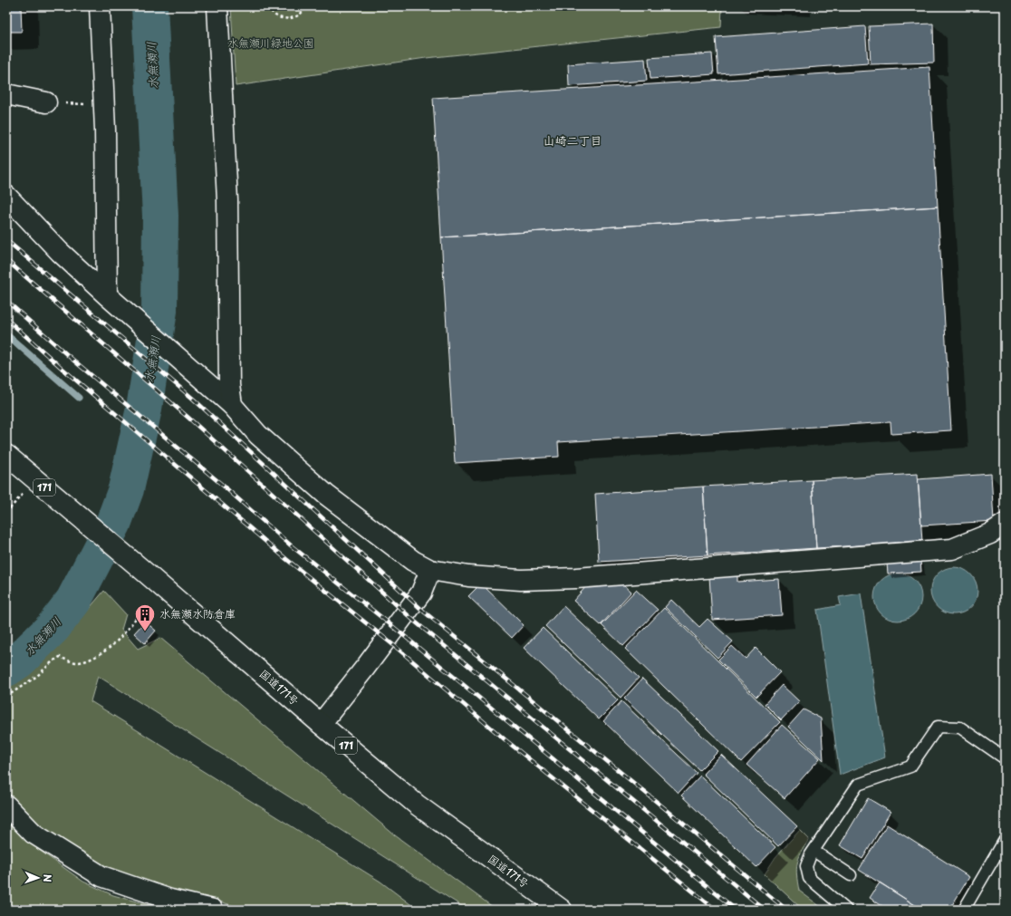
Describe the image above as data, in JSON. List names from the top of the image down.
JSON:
{
  "streets": {
    "main road": ["171", "国道171号"]
  },
  "districts": ["山崎二丁目"],
  "water": ["水無瀬川"],
  "parks": ["水無瀬川緑地公園"],
  "places": {
    "building": ["水無瀬水防倉庫"]
  },
  "north": "right"
}
